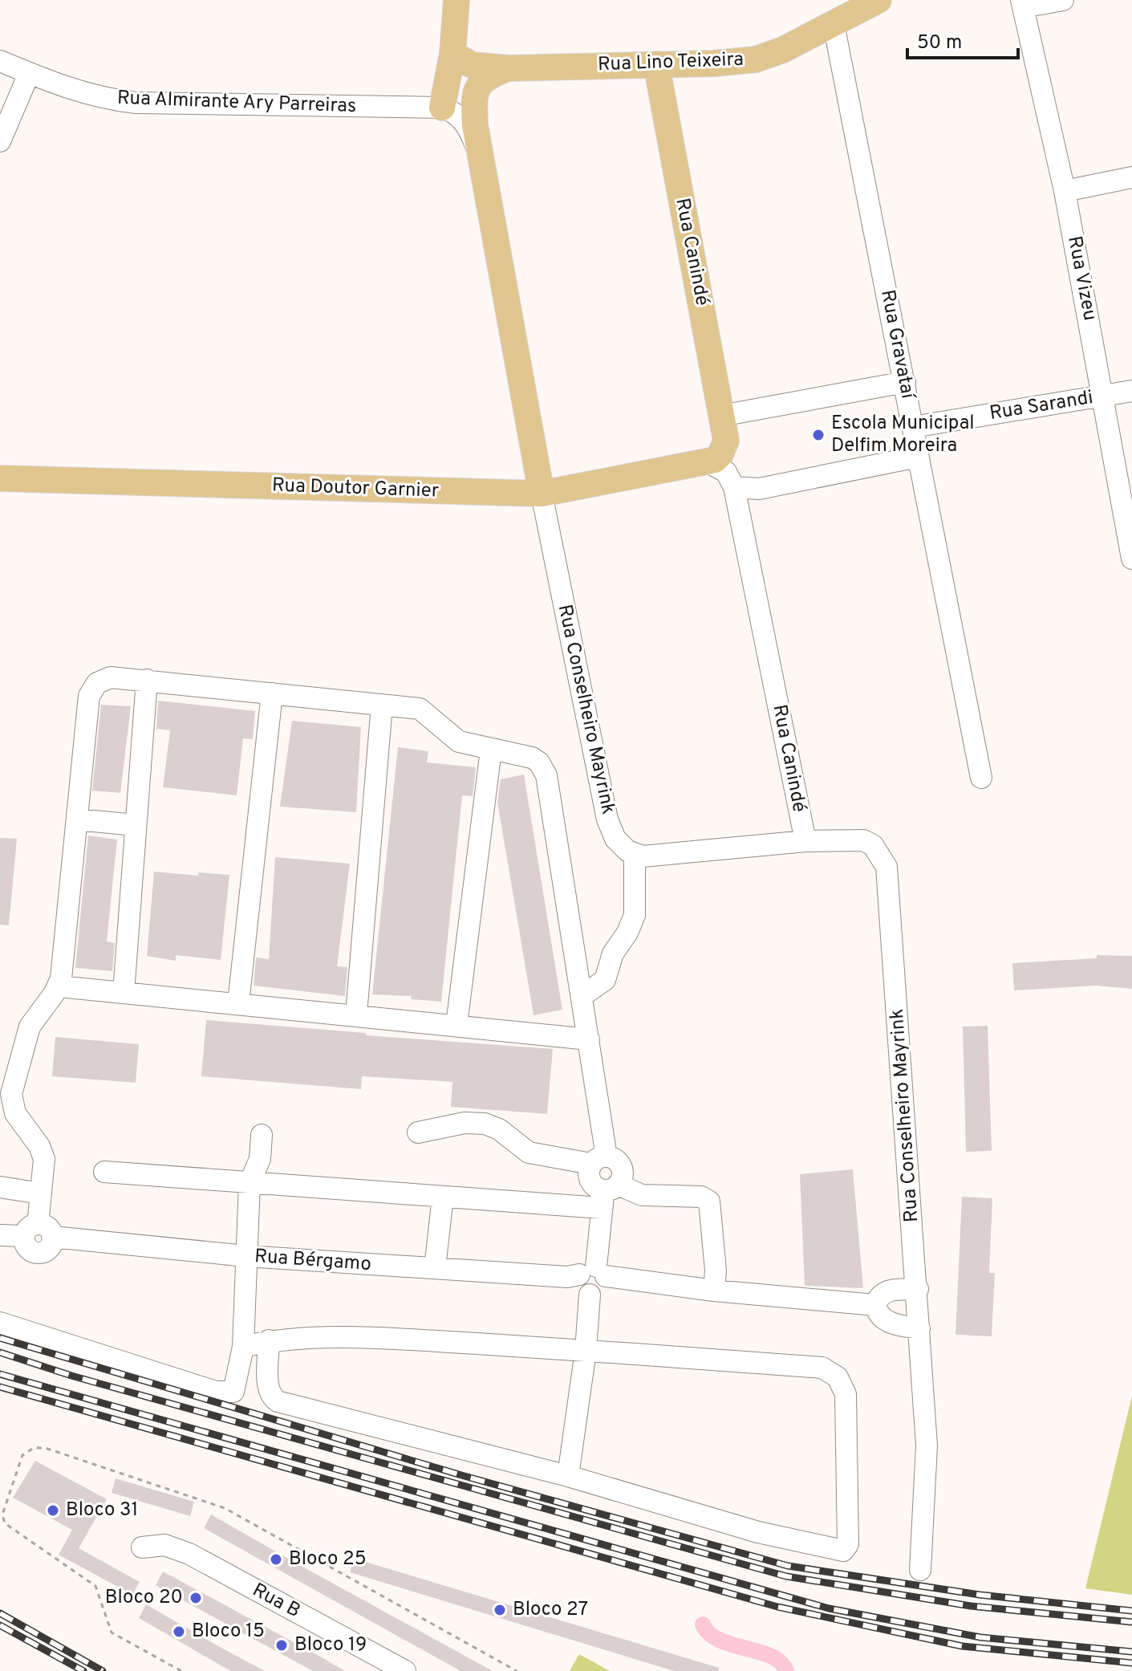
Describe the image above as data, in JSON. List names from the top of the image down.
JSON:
{
  "streets": {
    "main road": [
      "Rua Lino Teixeira",
      "Rua Canindé",
      "Rua Doutor Garnier",
      "Rua Conselheiro Mayrink"
    ],
    "street": [
      "Rua Almirante Ary Parreiras",
      "Rua Vizeu",
      "Rua Gravataí",
      "Rua Sarandi",
      "Rua Bérgamo",
      "Rua B"
    ]
  },
  "crossings": [
    ["Rua Lino Teixeira", "Rua Canindé"],
    ["Rua Lino Teixeira", "Rua Gravataí"],
    ["Rua Almirante Ary Parreiras", "Rua Conselheiro Mayrink"],
    ["Rua Canindé", "Rua Conselheiro Mayrink"],
    ["Rua Vizeu", "Rua Sarandi"],
    ["Rua Gravataí", "Rua Sarandi"],
    ["Rua Doutor Garnier", "Rua Conselheiro Mayrink"]
  ],
  "places": [
    "Escola Municipal Delfim Moreira",
    "Bloco 31",
    "Bloco 25",
    "Bloco 20",
    "Bloco 27",
    "Bloco 15",
    "Bloco 19"
  ],
  "scale_bar": "50 m"
}
